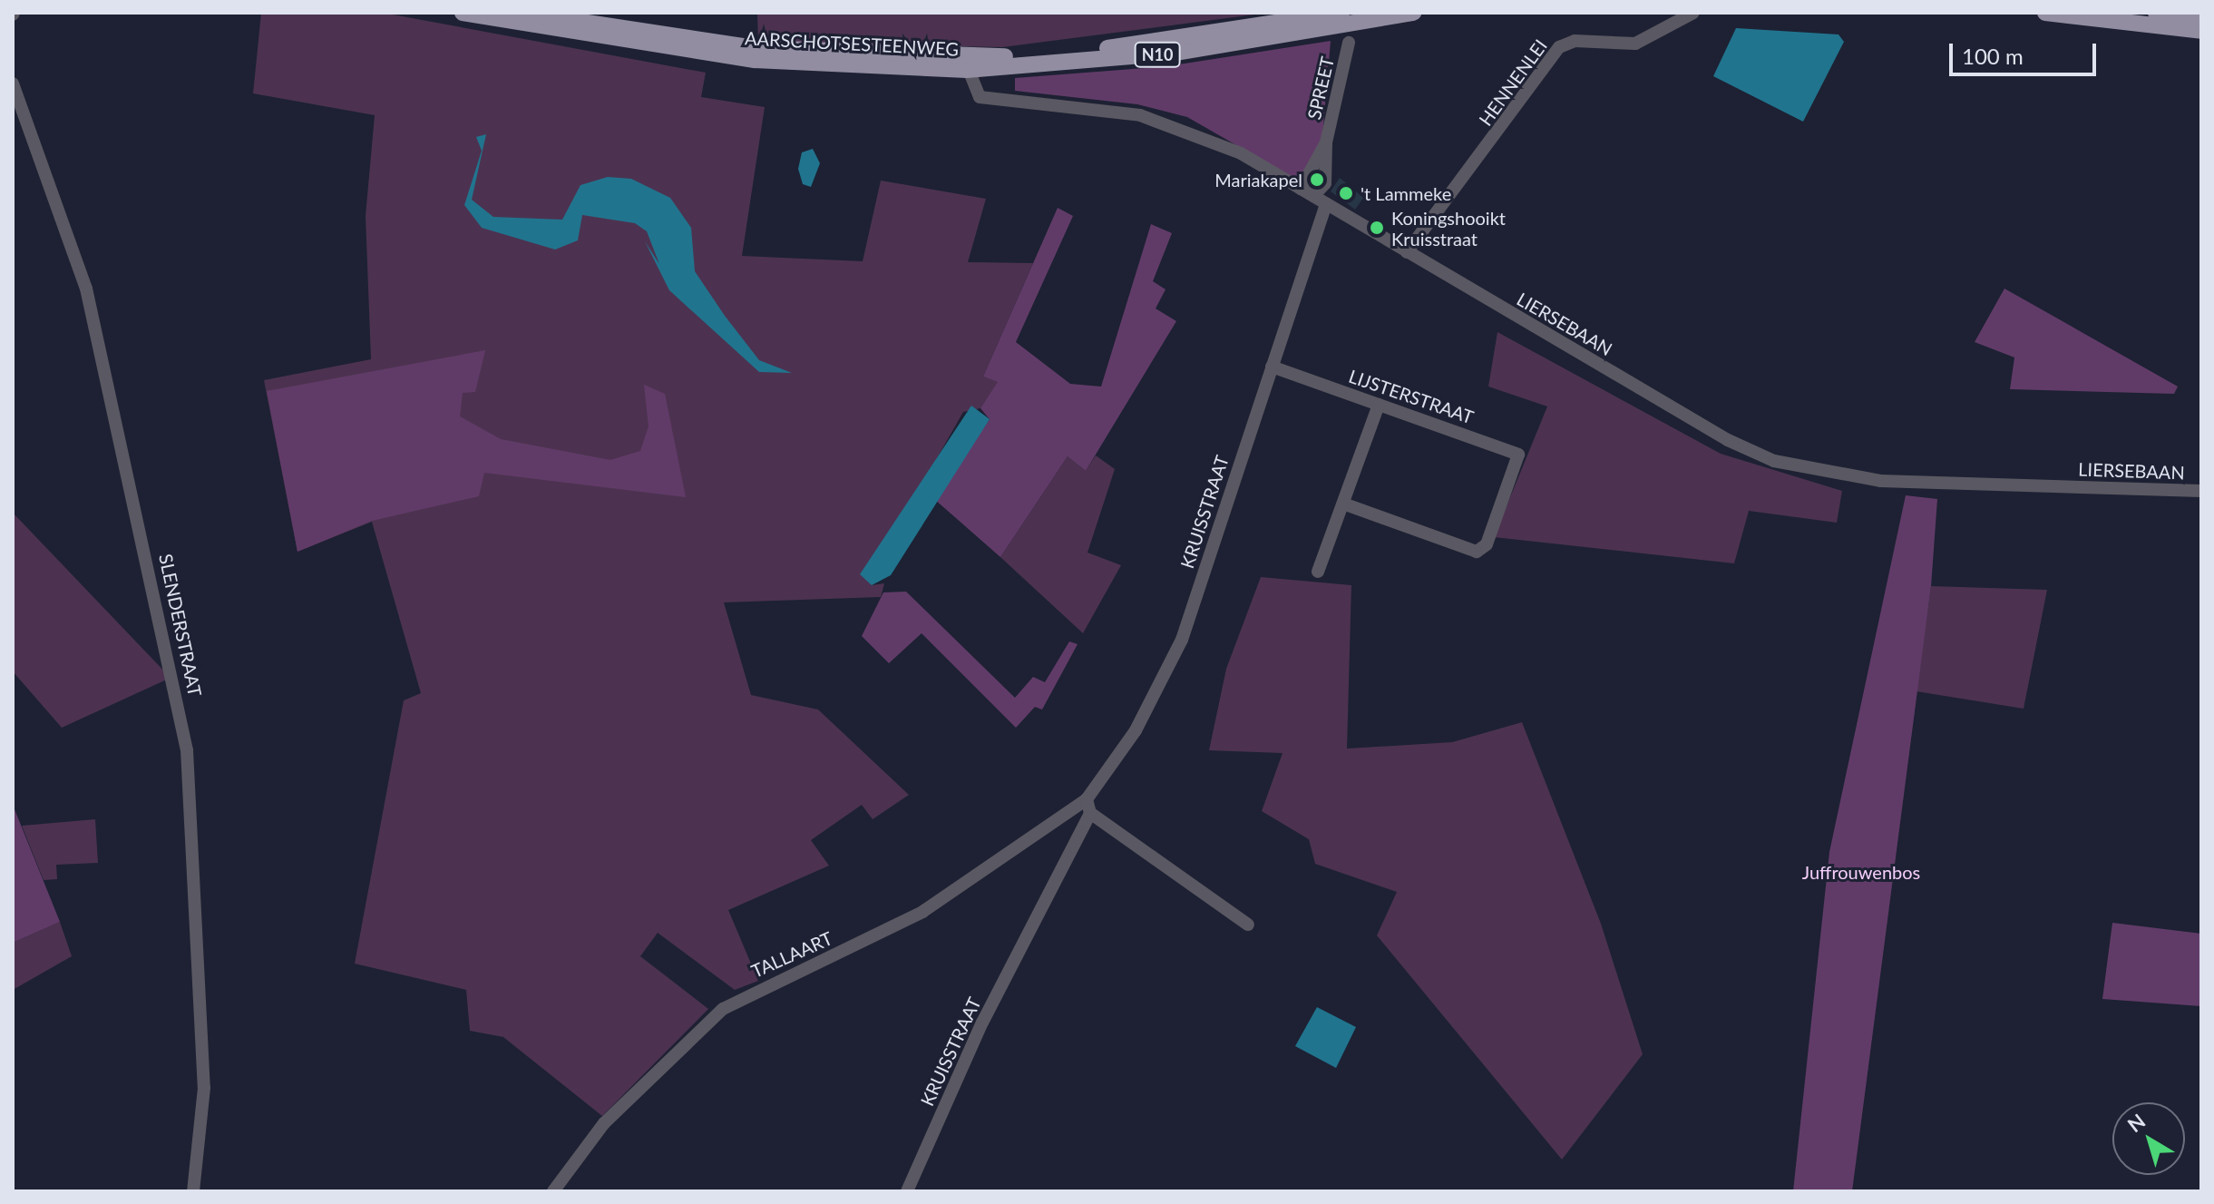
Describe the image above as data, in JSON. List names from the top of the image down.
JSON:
{
  "streets": {
    "main road": ["AARSCHOTSESTEENWEG", "N10"],
    "street": [
      "HENNENLEI",
      "SPREET",
      "LIERSEBAAN",
      "LIJSTERSTRAAT",
      "KRUISSTRAAT",
      "SLENDERSTRAAT",
      "TALLAART"
    ]
  },
  "crossings": [
    ["AARSCHOTSESTEENWEG", "LIERSEBAAN"],
    ["HENNENLEI", "LIERSEBAAN"],
    ["SPREET", "LIERSEBAAN"],
    ["LIERSEBAAN", "KRUISSTRAAT"],
    ["LIJSTERSTRAAT", "KRUISSTRAAT"],
    ["KRUISSTRAAT", "TALLAART"]
  ],
  "parks": ["Juffrouwenbos"],
  "places": ["Mariakapel", "'t Lammeke", "Koningshooikt Kruisstraat"],
  "scale_bar": "100 m",
  "north": "top left"
}
